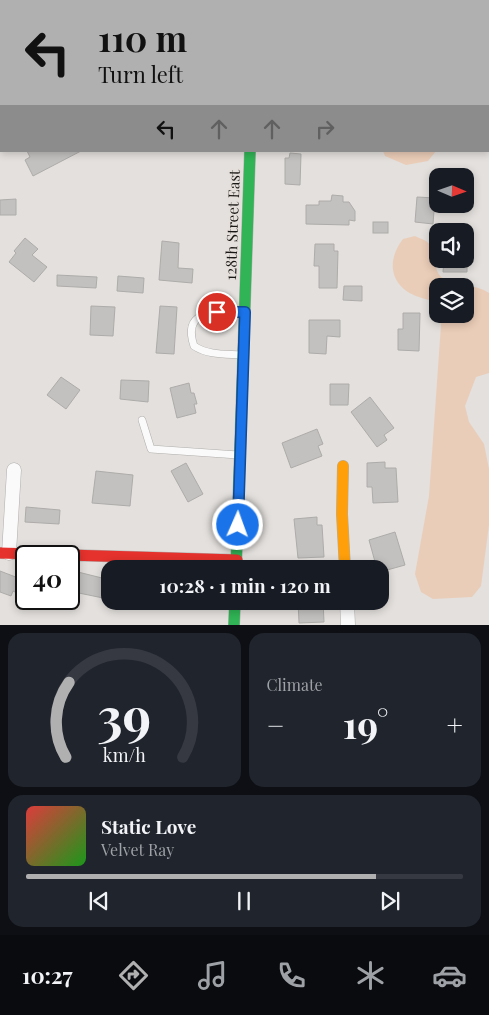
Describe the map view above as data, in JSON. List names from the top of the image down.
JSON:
{
  "streets": {
    "street": ["128th Street East"]
  },
  "north": "right",
  "page": {
    "turn": ["110 m", "Turn left"],
    "limit": "40",
    "trip": "10:28 · 1 min · 120 m",
    "tile": "Climate",
    "heat": ["−", "19°", "+"],
    "song": ["Static Love", "Velvet Ray"],
    "tabs": "10:27",
    "gauge": ["39", "km/h"]
  }
}
